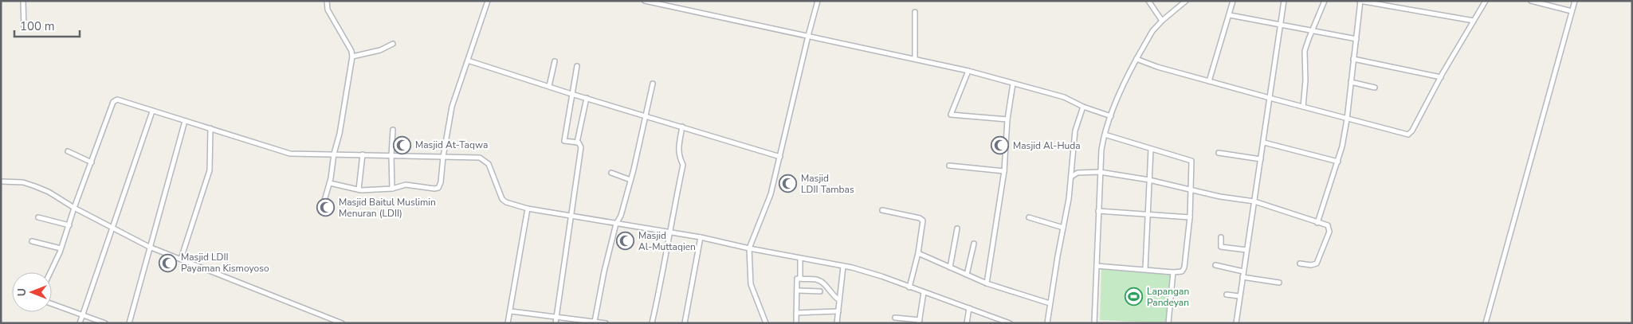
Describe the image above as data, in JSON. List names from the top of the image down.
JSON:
{
  "places": {
    "mosque": [
      "Masjid At-Taqwa",
      "Masjid Al-Huda",
      "Masjid LDII Tambas",
      "Masjid Baitul Muslimin Menuran (LDII)",
      "Masjid Al-Muttaqien",
      "Masjid LDII Payaman Kismoyoso"
    ],
    "sports": ["Lapangan Pandeyan"]
  },
  "scale_bar": "100 m",
  "north": "left"
}
